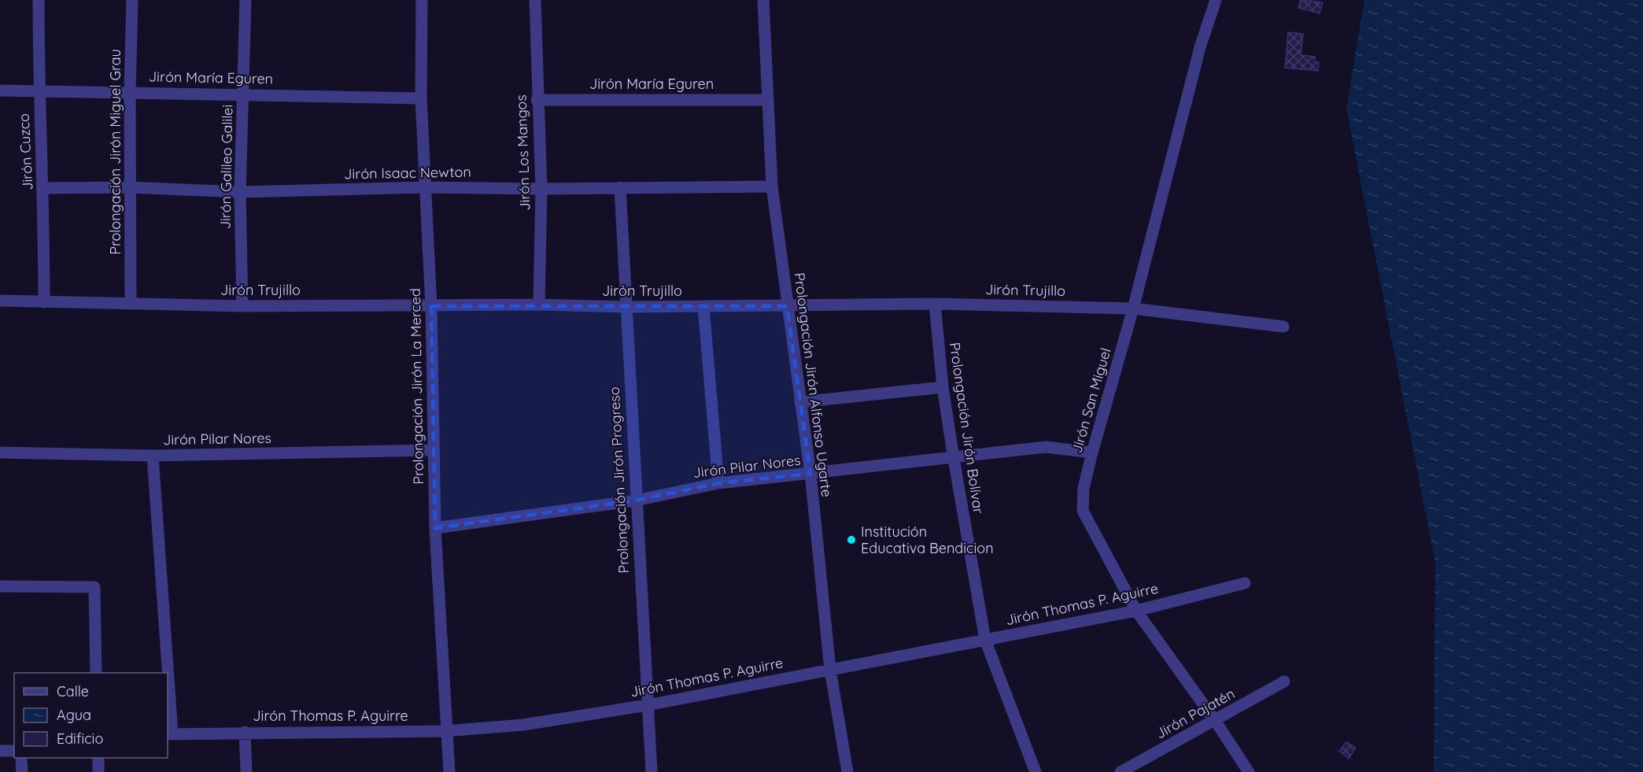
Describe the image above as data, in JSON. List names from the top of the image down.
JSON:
{
  "streets": {
    "street": [
      "Jirón María Eguren",
      "Jirón Cuzco",
      "Prolongación Jirón Miguel Grau",
      "Jirón Los Mangos",
      "Jirón Galileo Galilei",
      "Jirón Isaac Newton",
      "Jirón Trujillo",
      "Prolongación Jirón Alfonso Ugarte",
      "Prolongación Jirón La Merced",
      "Jirón San Miguel",
      "Prolongación Jirón Bolívar",
      "Jirón Pilar Nores",
      "Prolongación Jirón Progreso",
      "Jirón Thomas P. Aguirre",
      "Jirón Pajatén"
    ]
  },
  "crossings": [
    ["Jirón María Eguren", "Jirón Cuzco"],
    ["Jirón María Eguren", "Prolongación Jirón Miguel Grau"],
    ["Jirón María Eguren", "Jirón Los Mangos"],
    ["Jirón María Eguren", "Jirón Galileo Galilei"],
    ["Jirón María Eguren", "Prolongación Jirón Alfonso Ugarte"],
    ["Jirón María Eguren", "Prolongación Jirón La Merced"],
    ["Jirón Cuzco", "Jirón Isaac Newton"],
    ["Jirón Cuzco", "Jirón Trujillo"],
    ["Prolongación Jirón Miguel Grau", "Jirón Isaac Newton"],
    ["Prolongación Jirón Miguel Grau", "Jirón Trujillo"],
    ["Jirón Los Mangos", "Jirón Isaac Newton"],
    ["Jirón Los Mangos", "Jirón Trujillo"],
    ["Jirón Galileo Galilei", "Jirón Isaac Newton"],
    ["Jirón Galileo Galilei", "Jirón Trujillo"],
    ["Jirón Isaac Newton", "Prolongación Jirón Alfonso Ugarte"],
    ["Jirón Isaac Newton", "Prolongación Jirón La Merced"],
    ["Jirón Isaac Newton", "Prolongación Jirón Progreso"],
    ["Jirón Trujillo", "Prolongación Jirón Alfonso Ugarte"],
    ["Jirón Trujillo", "Prolongación Jirón La Merced"],
    ["Jirón Trujillo", "Jirón San Miguel"],
    ["Jirón Trujillo", "Prolongación Jirón Bolívar"],
    ["Jirón Trujillo", "Prolongación Jirón Progreso"],
    ["Prolongación Jirón Alfonso Ugarte", "Jirón Pilar Nores"],
    ["Prolongación Jirón Alfonso Ugarte", "Jirón Thomas P. Aguirre"],
    ["Prolongación Jirón La Merced", "Jirón Pilar Nores"],
    ["Prolongación Jirón La Merced", "Jirón Thomas P. Aguirre"],
    ["Jirón San Miguel", "Jirón Pilar Nores"],
    ["Jirón San Miguel", "Jirón Thomas P. Aguirre"],
    ["Jirón San Miguel", "Jirón Pajatén"],
    ["Prolongación Jirón Bolívar", "Jirón Pilar Nores"],
    ["Prolongación Jirón Bolívar", "Jirón Thomas P. Aguirre"],
    ["Jirón Pilar Nores", "Prolongación Jirón Progreso"],
    ["Prolongación Jirón Progreso", "Jirón Thomas P. Aguirre"]
  ],
  "places": ["Institución Educativa Bendicion"],
  "legend": ["Calle", "Agua", "Edificio"]
}
